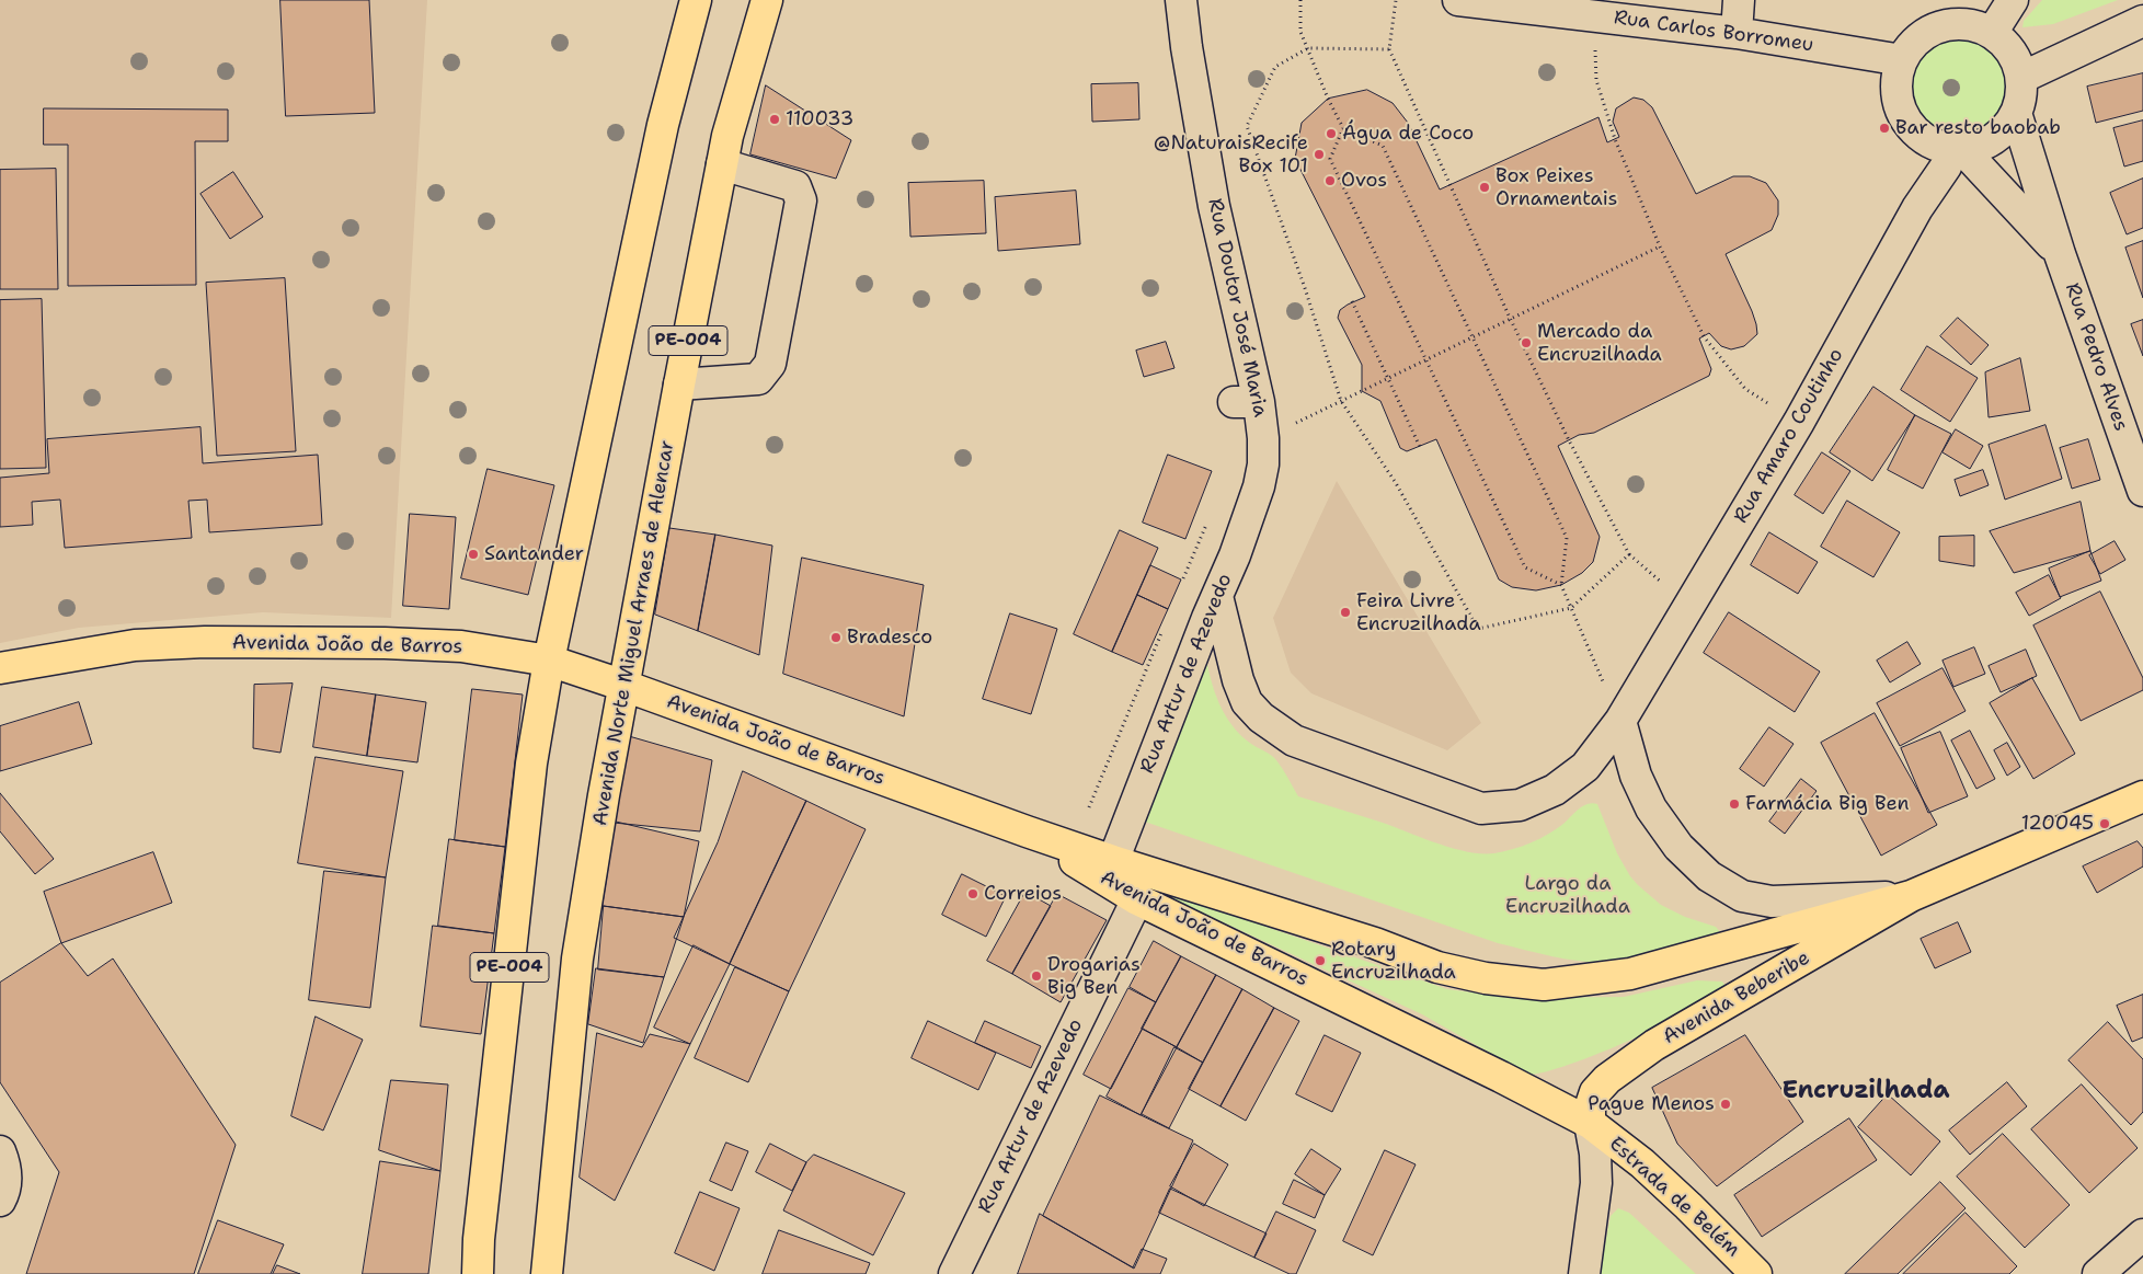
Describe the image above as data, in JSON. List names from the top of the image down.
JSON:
{
  "streets": {
    "main road": [
      "PE-004",
      "Avenida Norte Miguel Arraes de Alencar",
      "Avenida João de Barros",
      "Avenida Beberibe",
      "Estrada de Belém"
    ],
    "street": [
      "Rua Carlos Borromeu",
      "Rua Doutor José Maria",
      "Rua Pedro Alves",
      "Rua Amaro Coutinho",
      "Rua Artur de Azevedo"
    ]
  },
  "crossings": [
    ["Rua Carlos Borromeu", "Rua Pedro Alves"],
    ["Rua Carlos Borromeu", "Rua Amaro Coutinho"],
    ["Rua Doutor José Maria", "Rua Artur de Azevedo"],
    ["PE-004", "Avenida João de Barros"],
    ["Rua Pedro Alves", "Rua Amaro Coutinho"],
    ["Avenida Norte Miguel Arraes de Alencar", "Avenida João de Barros"],
    ["Avenida João de Barros", "Rua Artur de Azevedo"],
    ["Avenida João de Barros", "Avenida Beberibe"],
    ["Avenida João de Barros", "Estrada de Belém"],
    ["Avenida Beberibe", "Estrada de Belém"]
  ],
  "districts": ["Encruzilhada"],
  "parks": ["Largo da Encruzilhada"],
  "places": [
    "110033",
    "Bar resto baobab",
    "Água de Coco",
    "@NaturaisRecife Box 101",
    "Ovos",
    "Box Peixes Ornamentais",
    "Mercado da Encruzilhada",
    "Santander",
    "Feira Livre Encruzilhada",
    "Bradesco",
    "Farmácia Big Ben",
    "120045",
    "Correios",
    "Rotary Encruzilhada",
    "Drogarias Big Ben",
    "Pague Menos"
  ]
}
